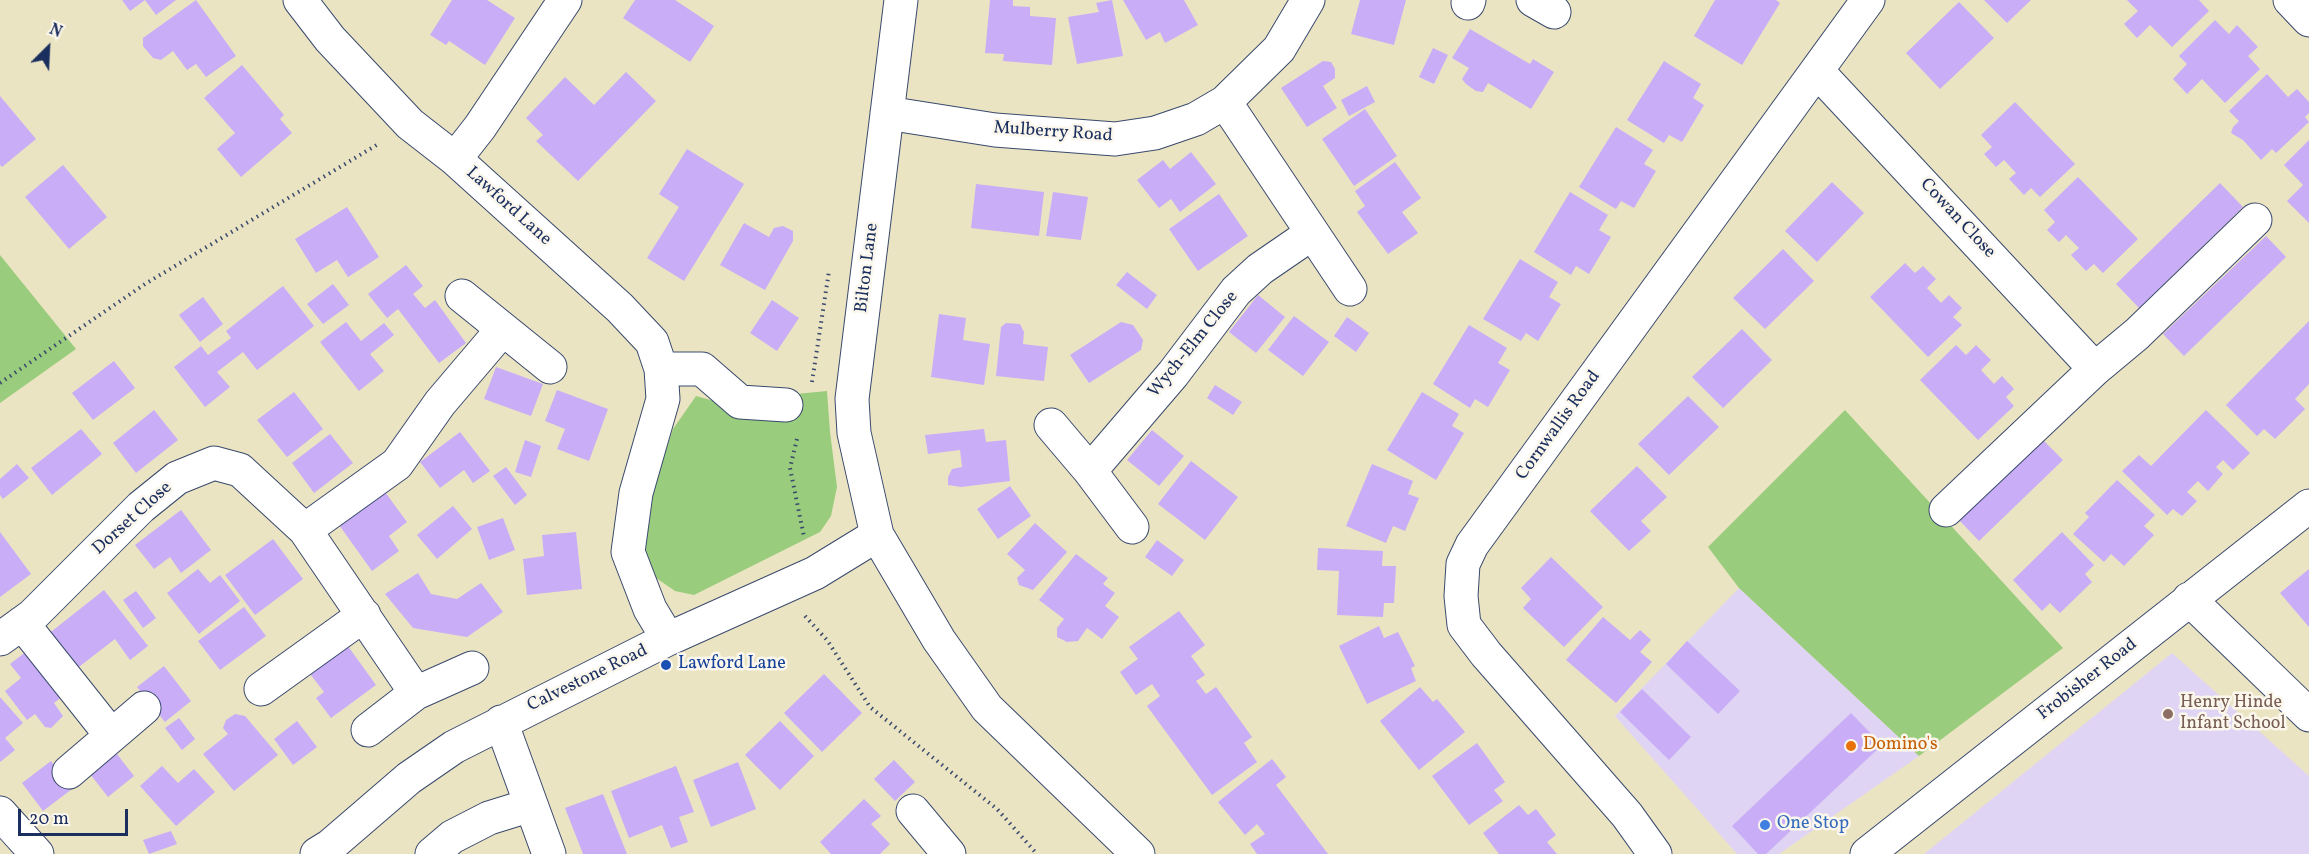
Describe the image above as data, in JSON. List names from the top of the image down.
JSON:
{
  "streets": {
    "street": [
      "Mulberry Road",
      "Lawford Lane",
      "Cowan Close",
      "Bilton Lane",
      "Wych-Elm Close",
      "Cornwallis Road",
      "Dorset Close",
      "Calvestone Road",
      "Frobisher Road"
    ]
  },
  "crossings": [
    ["Mulberry Road", "Bilton Lane"],
    ["Lawford Lane", "Calvestone Road"],
    ["Cowan Close", "Cornwallis Road"],
    ["Bilton Lane", "Calvestone Road"]
  ],
  "places": [
    "Lawford Lane",
    "Henry Hinde Infant School",
    "Domino's",
    "One Stop"
  ],
  "scale_bar": "20 m",
  "north": "top right"
}
